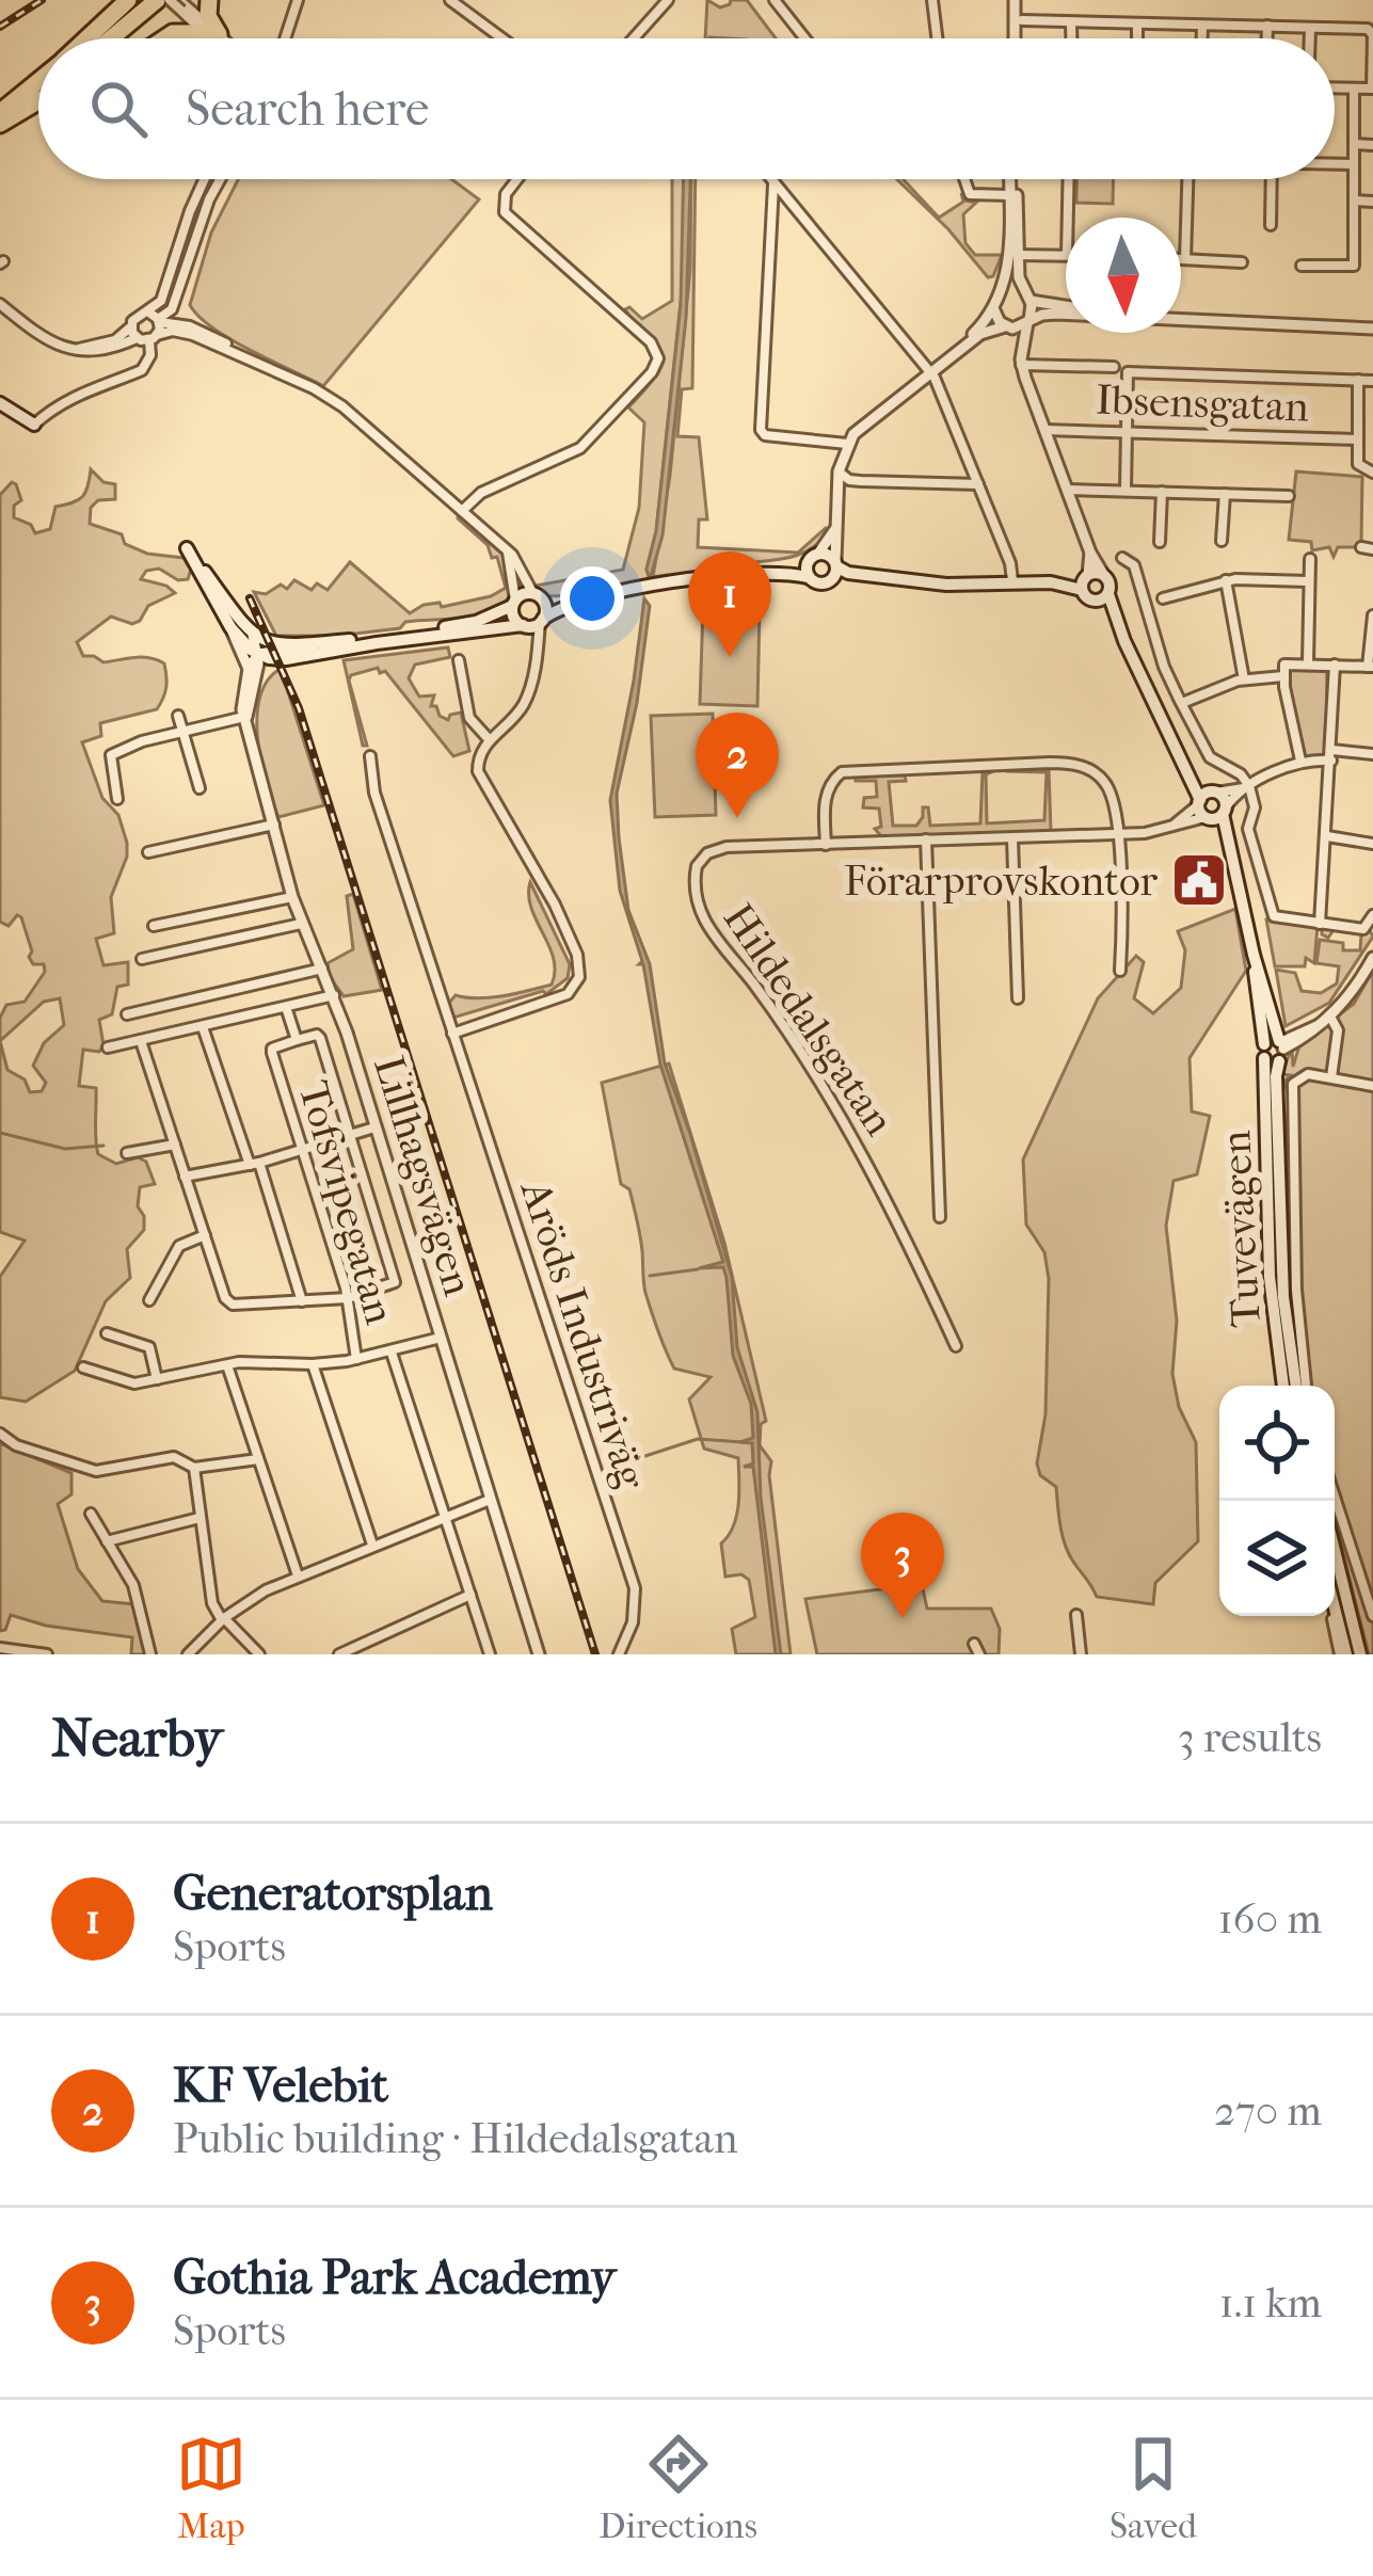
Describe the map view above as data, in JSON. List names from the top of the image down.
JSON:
{
  "streets": {
    "main road": ["Lillhagsvägen", "Tuvevägen"],
    "street": [
      "Ibsensgatan",
      "Hildedalsgatan",
      "Tofsvipegatan",
      "Aröds Industriväg"
    ]
  },
  "crossings": [
    ["Ibsensgatan", "Tuvevägen"],
    ["Hildedalsgatan", "Tuvevägen"]
  ],
  "places": {
    "public building": ["Förarprovskontor"]
  },
  "north": "bottom",
  "page": {
    "search": "Search here",
    "pins": ["1", "2", "3"],
    "heading": ["Nearby", "3 results"],
    "list": [
      {
        "mark": "1",
        "name": "Generatorsplan",
        "note": "Sports",
        "value": "160 m"
      },
      {
        "mark": "2",
        "name": "KF Velebit",
        "note": "Public building · Hildedalsgatan",
        "value": "270 m"
      },
      {
        "mark": "3",
        "name": "Gothia Park Academy",
        "note": "Sports",
        "value": "1.1 km"
      }
    ],
    "nav": ["Map", "Directions", "Saved"]
  }
}
